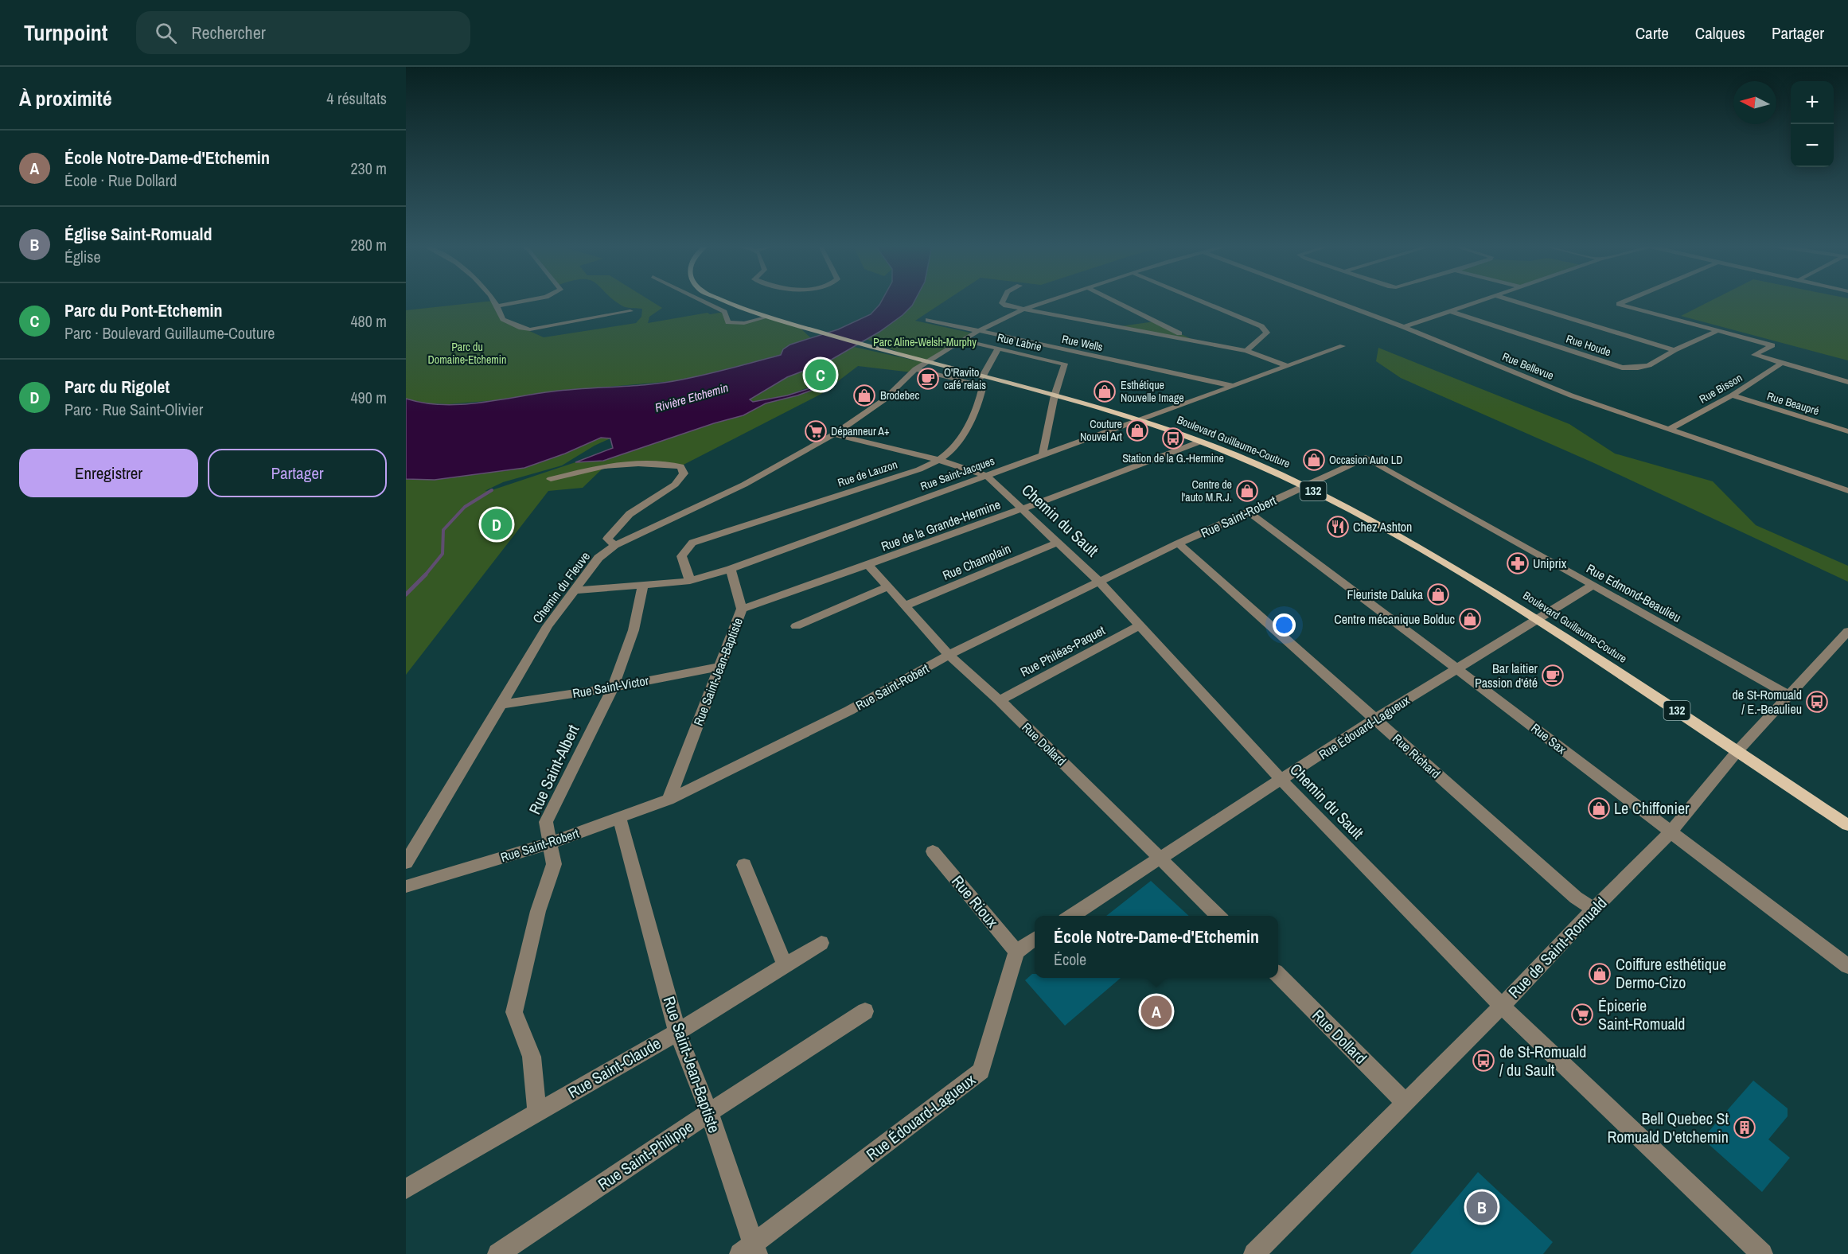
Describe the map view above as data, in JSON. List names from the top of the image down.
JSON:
{
  "streets": {
    "main road": ["Boulevard Guillaume-Couture", "132"],
    "street": [
      "Rue Labrie",
      "Rue Wells",
      "Rue Houde",
      "Rue Bellevue",
      "Rue Bisson",
      "Rue Beaupré",
      "Rue de Lauzon",
      "Rue Saint-Jacques",
      "Rue Saint-Robert",
      "Chemin du Sault",
      "Rue de la Grande-Hermine",
      "Rue Champlain",
      "Chemin du Fleuve",
      "Rue Edmond-Beaulieu",
      "Rue Philéas-Paquet",
      "Rue Saint-Jean-Baptiste",
      "Rue Saint-Victor",
      "Rue Édouard-Lagueux",
      "Rue Sax",
      "Rue Dollard",
      "Rue Richard",
      "Rue Saint-Albert",
      "Rue Rioux",
      "Rue de Saint-Romuald",
      "Rue Saint-Claude",
      "Rue Saint-Philippe"
    ]
  },
  "crossings": [
    ["Rue Labrie", "Boulevard Guillaume-Couture"],
    ["Rue Labrie", "Rue Saint-Jacques"],
    ["Rue Labrie", "Chemin du Fleuve"],
    ["Rue Wells", "Rue Saint-Jacques"],
    ["Rue Wells", "Chemin du Fleuve"],
    ["Rue Bellevue", "Rue Bisson"],
    ["Rue Bisson", "Rue Beaupré"],
    ["Boulevard Guillaume-Couture", "Rue Saint-Jacques"],
    ["Boulevard Guillaume-Couture", "Rue Saint-Robert"],
    ["Boulevard Guillaume-Couture", "Rue de la Grande-Hermine"],
    ["Boulevard Guillaume-Couture", "Chemin du Fleuve"],
    ["Boulevard Guillaume-Couture", "Rue Édouard-Lagueux"],
    ["Boulevard Guillaume-Couture", "Rue de Saint-Romuald"],
    ["Rue de Lauzon", "Rue Saint-Jacques"],
    ["Rue de Lauzon", "Chemin du Sault"],
    ["Rue de Lauzon", "Chemin du Fleuve"],
    ["Rue Saint-Jacques", "Chemin du Sault"],
    ["Rue Saint-Jacques", "Chemin du Fleuve"],
    ["Rue Saint-Jacques", "Rue Saint-Jean-Baptiste"],
    ["Rue Saint-Jacques", "Rue Saint-Albert"],
    ["Rue Saint-Robert", "Chemin du Sault"],
    ["Rue Saint-Robert", "Rue Edmond-Beaulieu"],
    ["Rue Saint-Robert", "Rue Saint-Jean-Baptiste"],
    ["Rue Saint-Robert", "Rue Sax"],
    ["Rue Saint-Robert", "Rue Dollard"],
    ["Rue Saint-Robert", "Rue Richard"],
    ["Rue Saint-Robert", "Rue Saint-Albert"],
    ["Chemin du Sault", "Rue de la Grande-Hermine"],
    ["Chemin du Sault", "Rue Champlain"],
    ["Chemin du Sault", "Chemin du Fleuve"],
    ["Chemin du Sault", "Rue Philéas-Paquet"],
    ["Chemin du Sault", "Rue Édouard-Lagueux"],
    ["Chemin du Sault", "Rue de Saint-Romuald"],
    ["Rue de la Grande-Hermine", "Rue Saint-Jean-Baptiste"],
    ["Rue de la Grande-Hermine", "Rue Dollard"],
    ["Rue Champlain", "Rue Dollard"],
    ["Chemin du Fleuve", "Rue Saint-Victor"],
    ["Rue Edmond-Beaulieu", "Rue Édouard-Lagueux"],
    ["Rue Edmond-Beaulieu", "Rue de Saint-Romuald"],
    ["Rue Philéas-Paquet", "Rue Dollard"],
    ["Rue Saint-Jean-Baptiste", "Rue Saint-Victor"],
    ["Rue Saint-Jean-Baptiste", "Rue Édouard-Lagueux"],
    ["Rue Saint-Jean-Baptiste", "Rue Saint-Claude"],
    ["Rue Saint-Jean-Baptiste", "Rue Saint-Philippe"],
    ["Rue Saint-Victor", "Rue Saint-Albert"],
    ["Rue Édouard-Lagueux", "Rue Sax"],
    ["Rue Édouard-Lagueux", "Rue Dollard"],
    ["Rue Édouard-Lagueux", "Rue Richard"],
    ["Rue Édouard-Lagueux", "Rue Rioux"],
    ["Rue Sax", "Rue de Saint-Romuald"],
    ["Rue Dollard", "Rue de Saint-Romuald"],
    ["Rue Richard", "Rue de Saint-Romuald"],
    ["Rue Saint-Albert", "Rue Saint-Claude"]
  ],
  "water": ["Rivière Etchemin"],
  "parks": ["Parc Aline-Welsh-Murphy", "Parc du Domaine-Etchemin"],
  "places": {
    "cafe": ["O'Ravito café relais", "Bar laitier Passion d'été"],
    "shop": [
      "Esthétique Nouvelle Image",
      "Brodebec",
      "Couture Nouvel Art",
      "Occasion Auto LD",
      "Centre de l'auto M.R.J.",
      "Fleuriste Daluka",
      "Centre mécanique Bolduc",
      "Le Chiffonier",
      "Coiffure esthétique Dermo-Cizo"
    ],
    "supermarket": ["Dépanneur A+", "Épicerie Saint-Romuald"],
    "bus stop": ["Station de la G.-Hermine", "de St-Romuald / E.-Beaulieu", "de St-Romuald / du Sault"],
    "restaurant": ["Chez Ashton"],
    "pharmacy": ["Uniprix"],
    "building": ["Bell Quebec St Romuald D'etchemin"]
  },
  "north": "left",
  "page": {
    "header": "Turnpoint",
    "search": "Rechercher",
    "nav": ["Carte", "Calques", "Partager"],
    "heading": ["À proximité", "4 résultats"],
    "map_buttons": ["+", "−"],
    "list": [
      {
        "mark": "A",
        "name": "École Notre-Dame-d'Etchemin",
        "note": "École · Rue Dollard",
        "value": "230 m"
      },
      {
        "mark": "B",
        "name": "Église Saint-Romuald",
        "note": "Église",
        "value": "280 m"
      },
      {
        "mark": "C",
        "name": "Parc du Pont-Etchemin",
        "note": "Parc · Boulevard Guillaume-Couture",
        "value": "480 m"
      },
      {
        "mark": "D",
        "name": "Parc du Rigolet",
        "note": "Parc · Rue Saint-Olivier",
        "value": "490 m"
      }
    ],
    "pins": [
      "C",
      "D",
      "A",
      "B"
    ],
    "buttons": ["Enregistrer", "Partager"],
    "popup": ["École Notre-Dame-d'Etchemin", "École"]
  }
}
